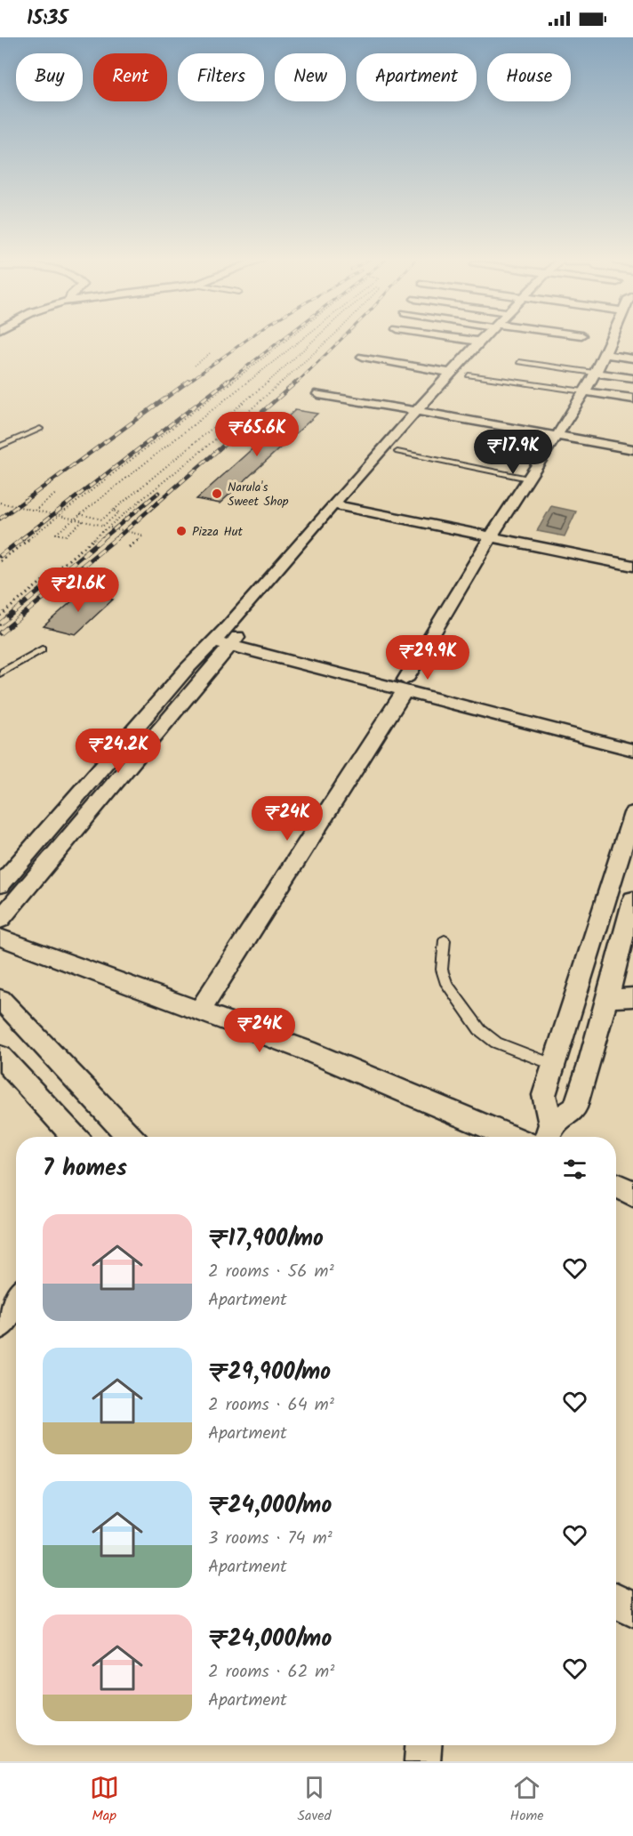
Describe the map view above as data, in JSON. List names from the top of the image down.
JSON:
{
  "places": ["Narula's Sweet Shop", "Pizza Hut"],
  "page": {
    "status": "15:35",
    "chip": [
      "Buy",
      "Rent",
      "Filters",
      "New",
      "Apartment",
      "House"
    ],
    "price": [
      "₹65.6K",
      "₹17.9K",
      "₹21.6K",
      "₹29.9K",
      "₹24.2K",
      "₹24K",
      "₹24K"
    ],
    "heading": "7 homes",
    "list": [
      {
        "name": "₹17,900/mo",
        "note": "2 rooms · 56 m² · Apartment"
      },
      {
        "name": "₹29,900/mo",
        "note": "2 rooms · 64 m² · Apartment"
      },
      {
        "name": "₹24,000/mo",
        "note": "3 rooms · 74 m² · Apartment"
      },
      {
        "name": "₹24,000/mo",
        "note": "2 rooms · 62 m² · Apartment"
      }
    ],
    "tabs": ["Map", "Saved", "Home"]
  }
}
